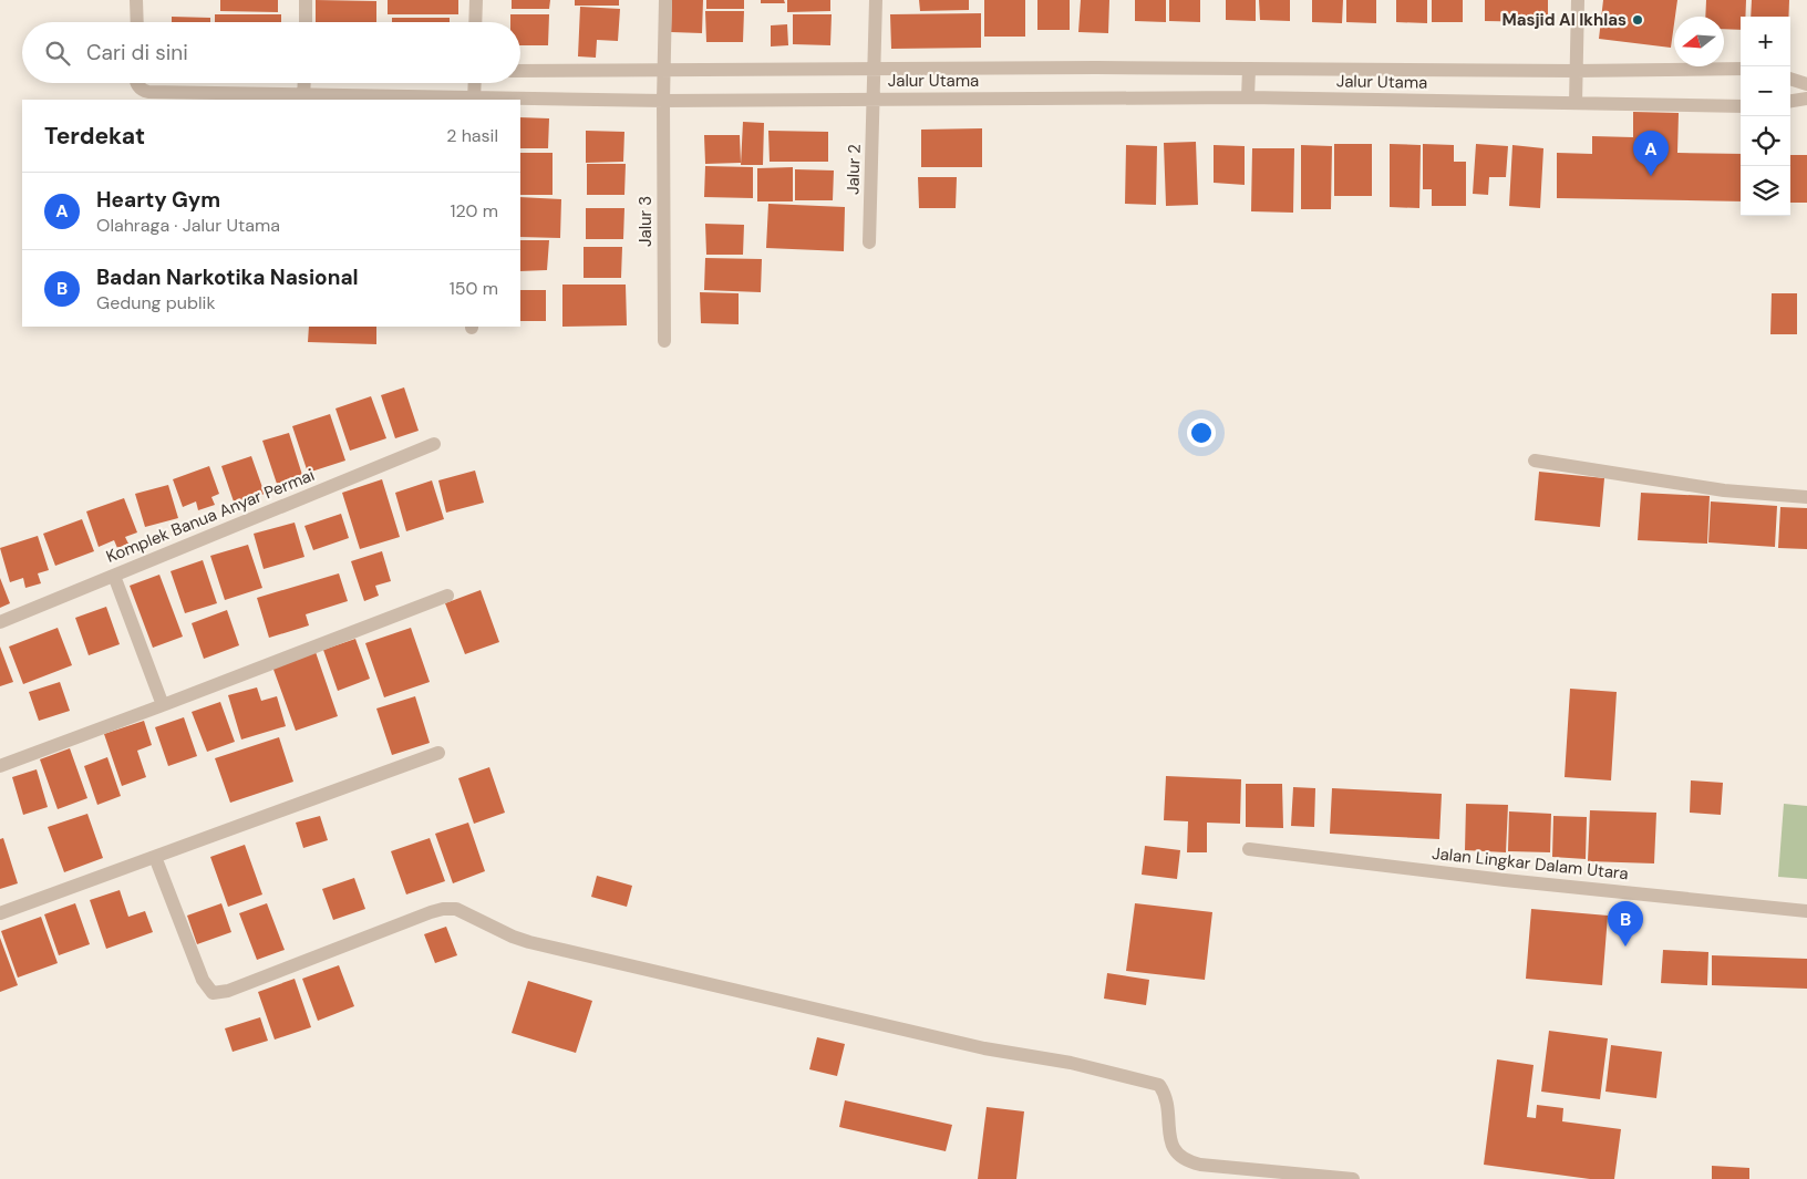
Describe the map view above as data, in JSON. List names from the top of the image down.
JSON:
{
  "streets": {
    "street": [
      "Jalur Utama",
      "Jalur 2",
      "Jalur 3",
      "Komplek Banua Anyar Permai",
      "Jalan Lingkar Dalam Utara"
    ]
  },
  "crossings": [
    ["Jalur Utama", "Jalur 2"],
    ["Jalur Utama", "Jalur 3"]
  ],
  "places": ["Masjid Al Ikhlas"],
  "north": "left",
  "page": {
    "map_buttons": ["+", "−"],
    "search": "Cari di sini",
    "heading": ["Terdekat", "2 hasil"],
    "pins": ["A", "B"],
    "list": [
      {
        "mark": "A",
        "name": "Hearty Gym",
        "note": "Olahraga · Jalur Utama",
        "value": "120 m"
      },
      {
        "mark": "B",
        "name": "Badan Narkotika Nasional",
        "note": "Gedung publik",
        "value": "150 m"
      }
    ]
  }
}
